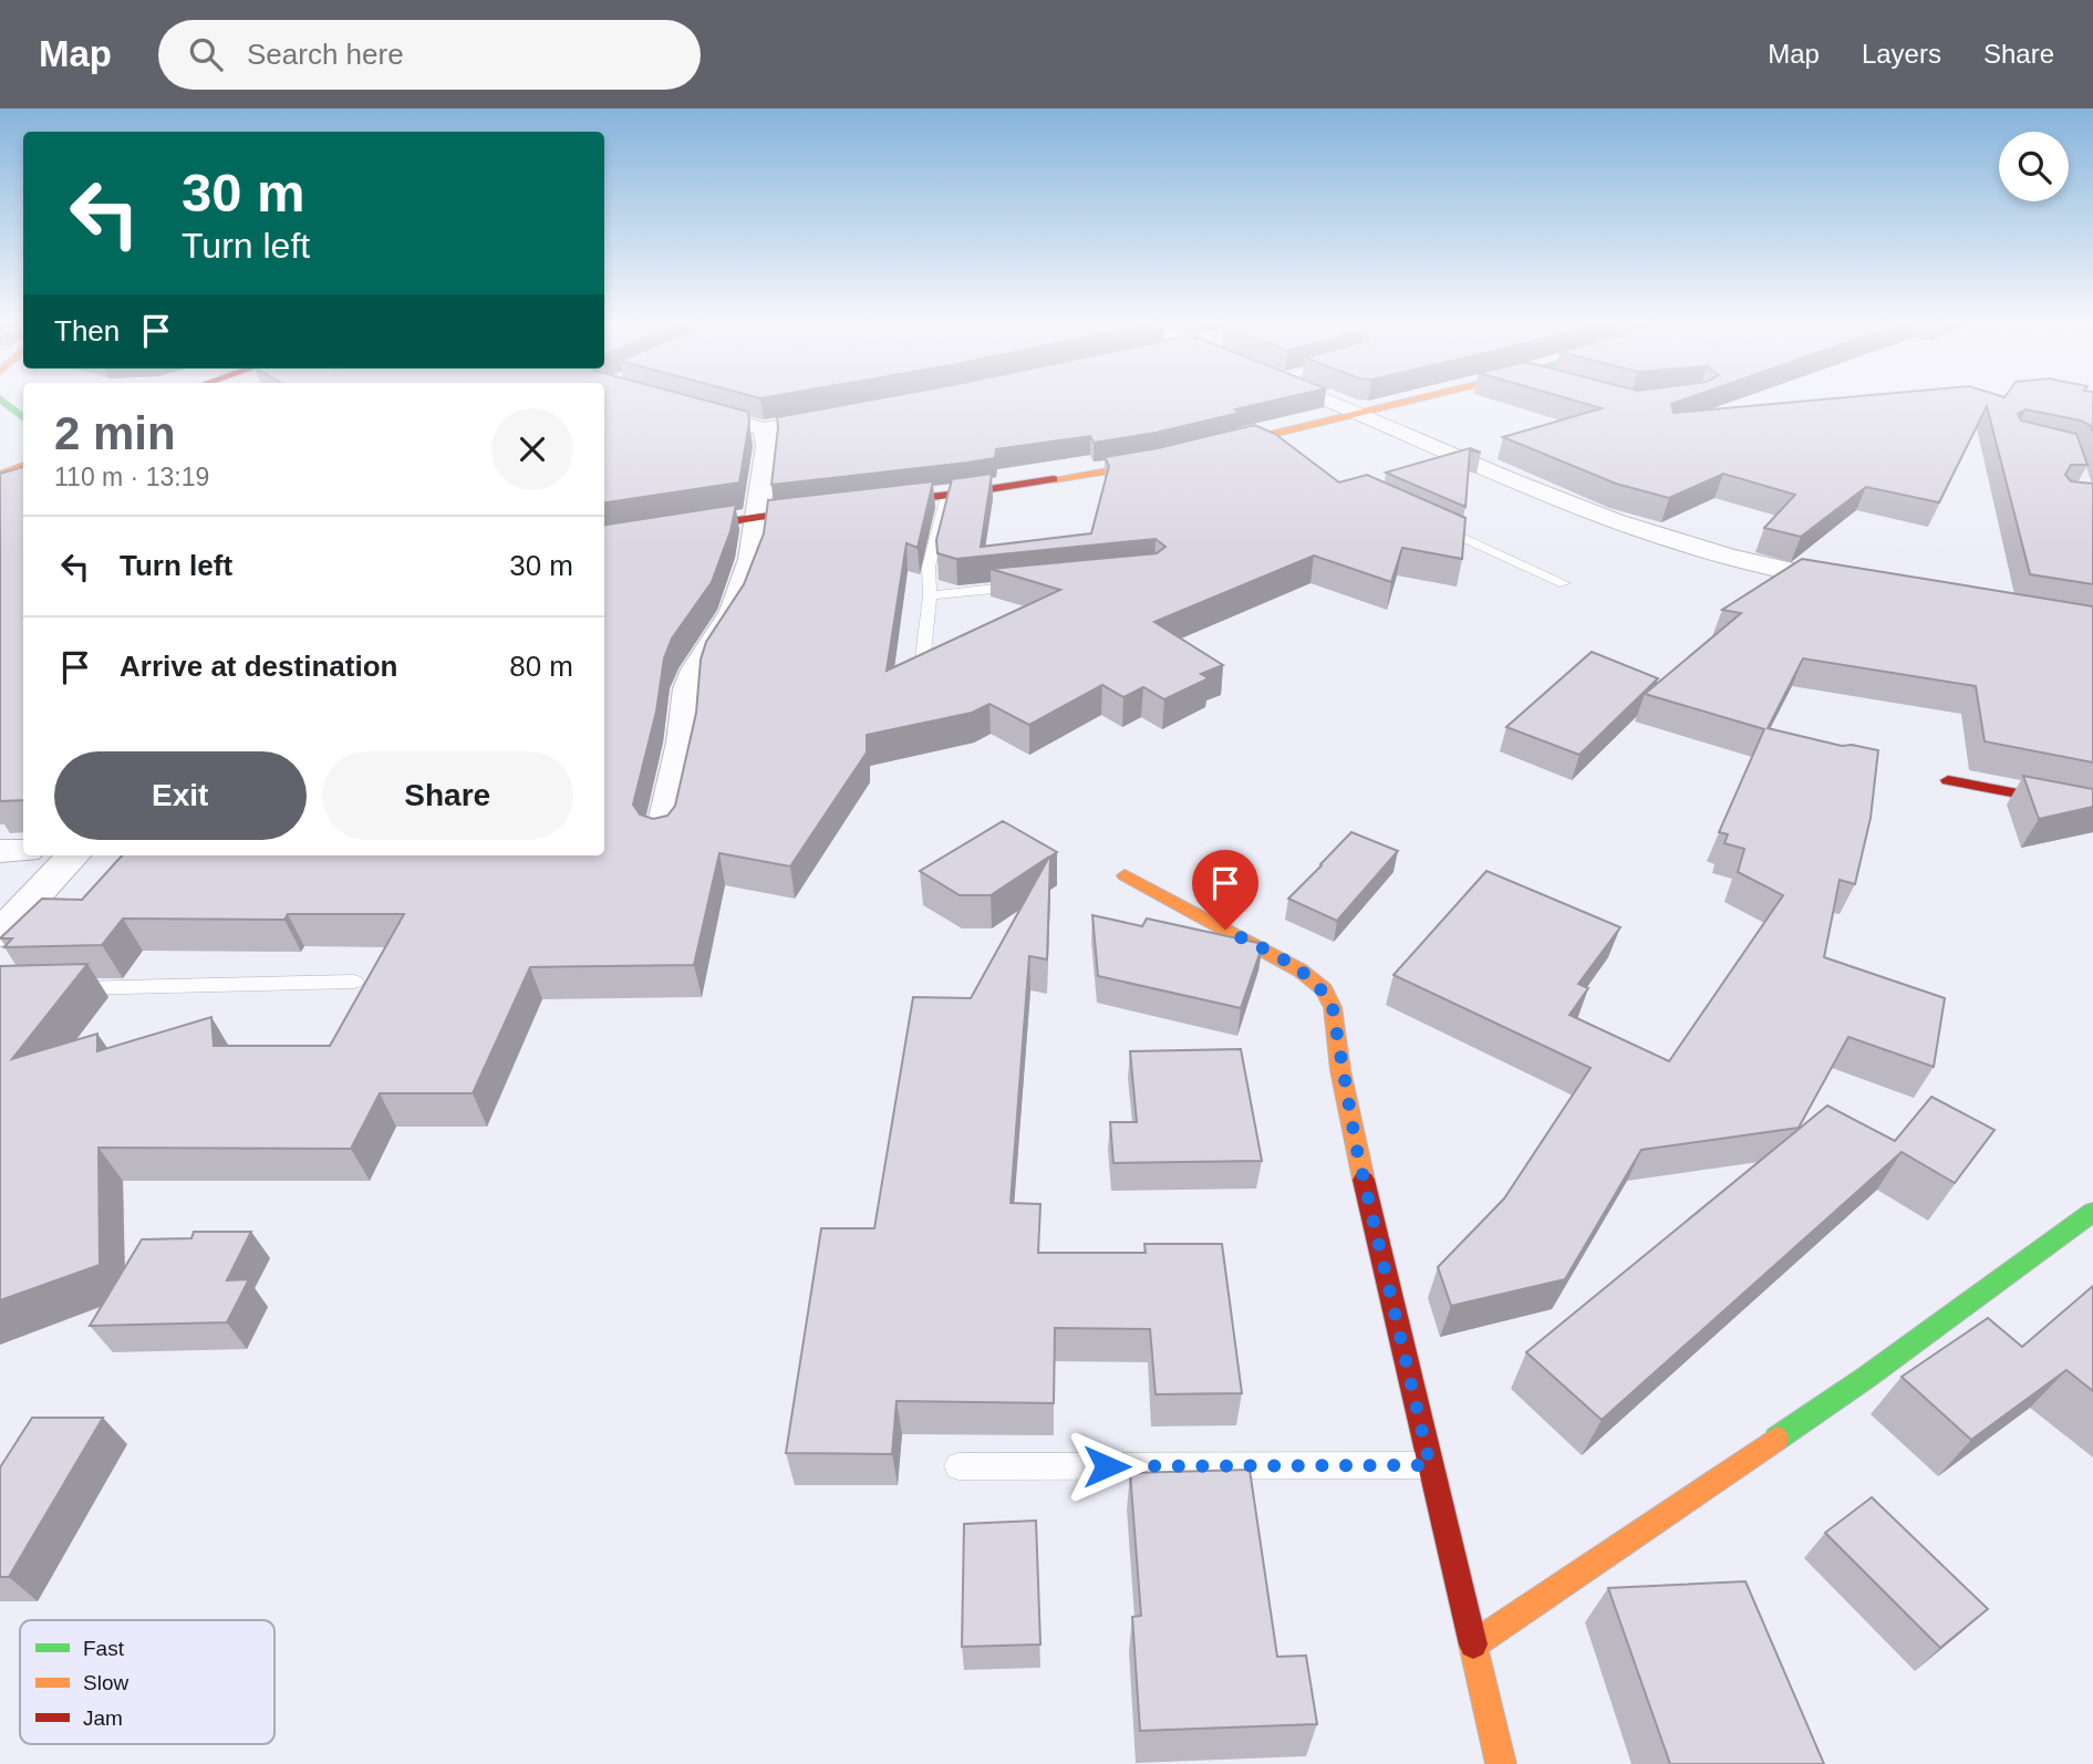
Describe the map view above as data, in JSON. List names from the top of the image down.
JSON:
{
  "legend": ["Fast", "Slow", "Jam"],
  "page": {
    "header": "Map",
    "search": "Search here",
    "nav": ["Map", "Layers", "Share"],
    "turn": ["30 m", "Turn left"],
    "then": "Then",
    "heading": ["2 min", "110 m · 13:19"],
    "list": [
      {
        "name": "Turn left",
        "value": "30 m"
      },
      {
        "name": "Arrive at destination",
        "value": "80 m"
      }
    ],
    "buttons": ["Exit", "Share"]
  }
}
